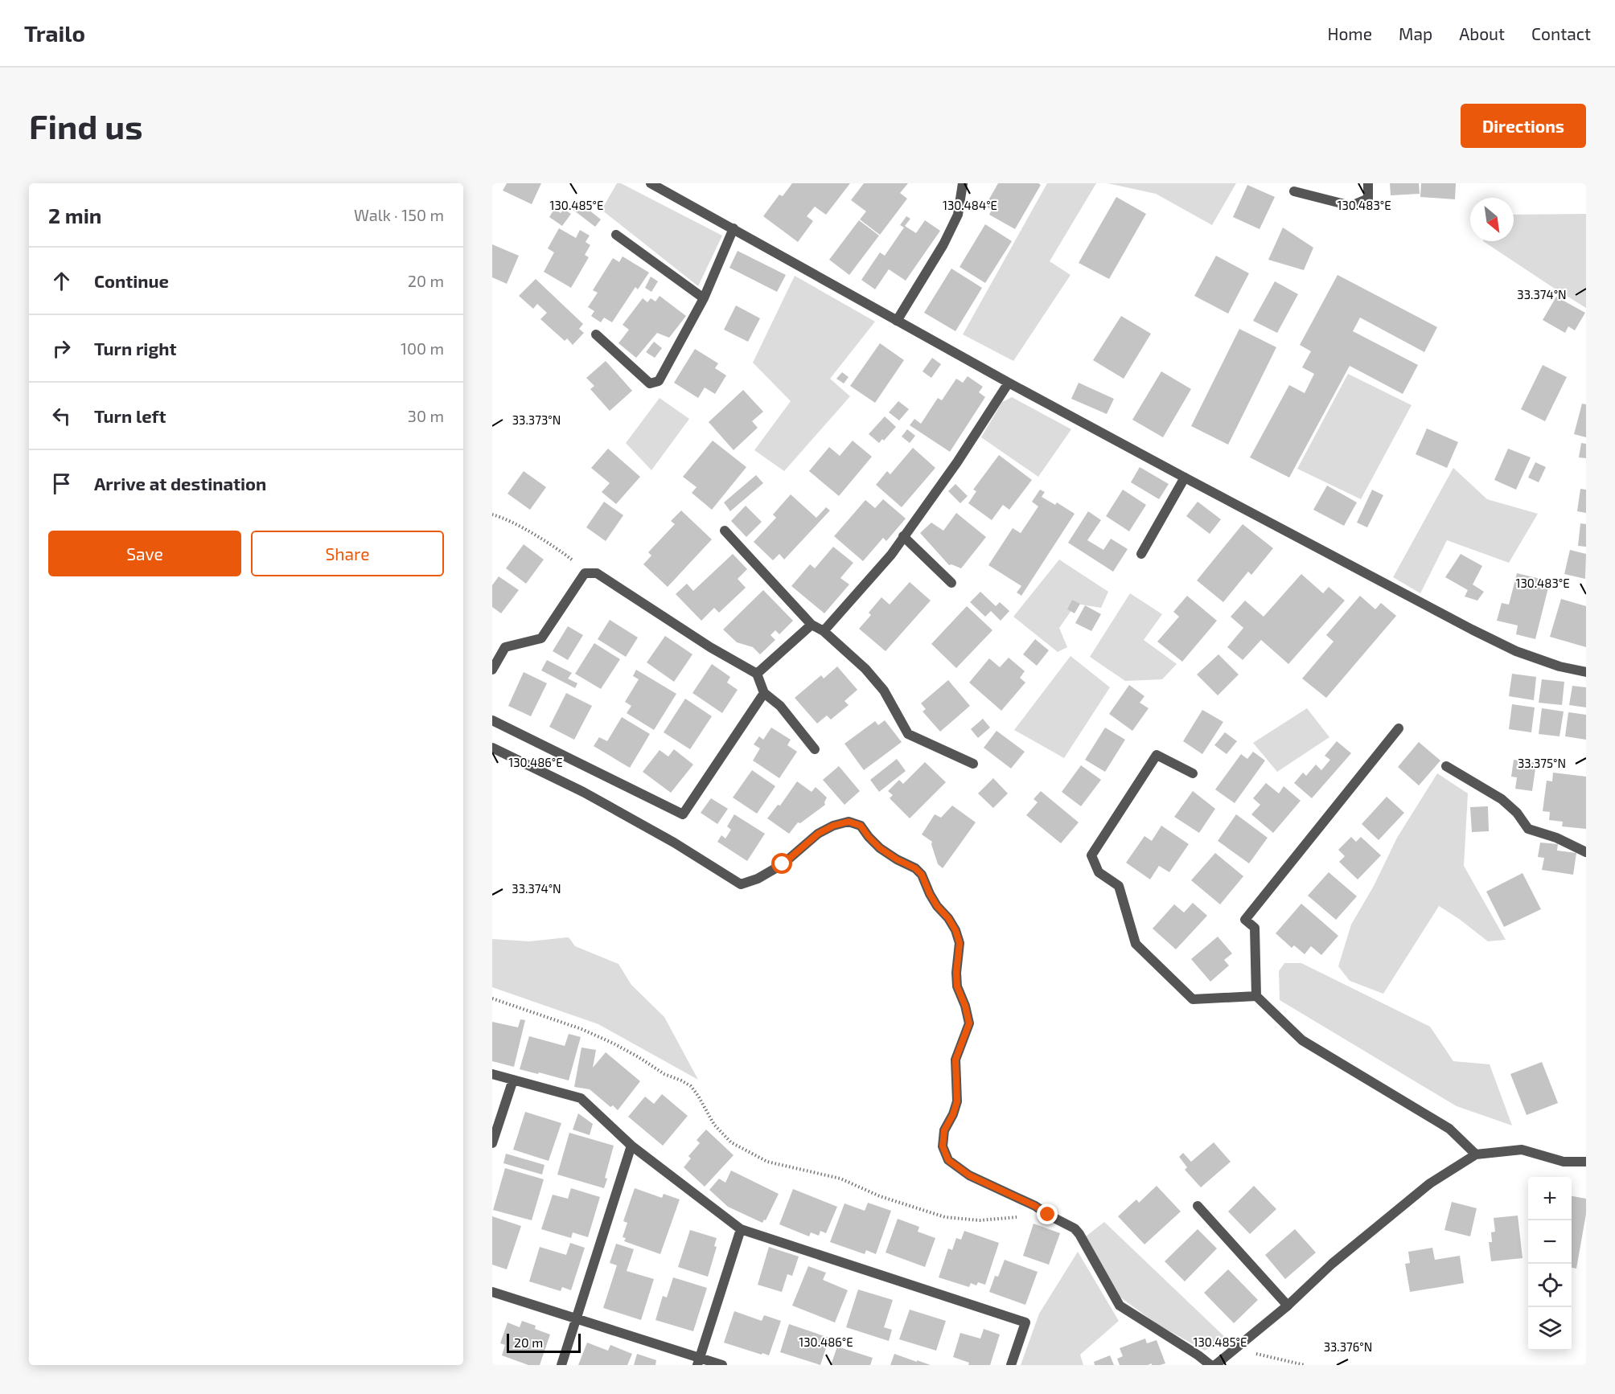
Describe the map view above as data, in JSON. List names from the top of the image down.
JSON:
{
  "scale_bar": "20 m",
  "north": "bottom right",
  "page": {
    "header": "Trailo",
    "nav": [
      "Home",
      "Map",
      "About",
      "Contact"
    ],
    "buttons": [
      "Directions",
      ["Save", "Share"]
    ],
    "title": "Find us",
    "heading": ["2 min", "Walk · 150 m"],
    "list": [
      ["Continue", "20 m"],
      ["Turn right", "100 m"],
      ["Turn left", "30 m"],
      "Arrive at destination"
    ],
    "map_buttons": ["+", "−"],
    "scale": "20 m"
  },
  "coordinates": [
    "130.485°E",
    "130.484°E",
    "130.483°E",
    "33.374°N",
    "33.373°N",
    "130.486°E",
    "33.375°N",
    "33.376°N"
  ]
}
